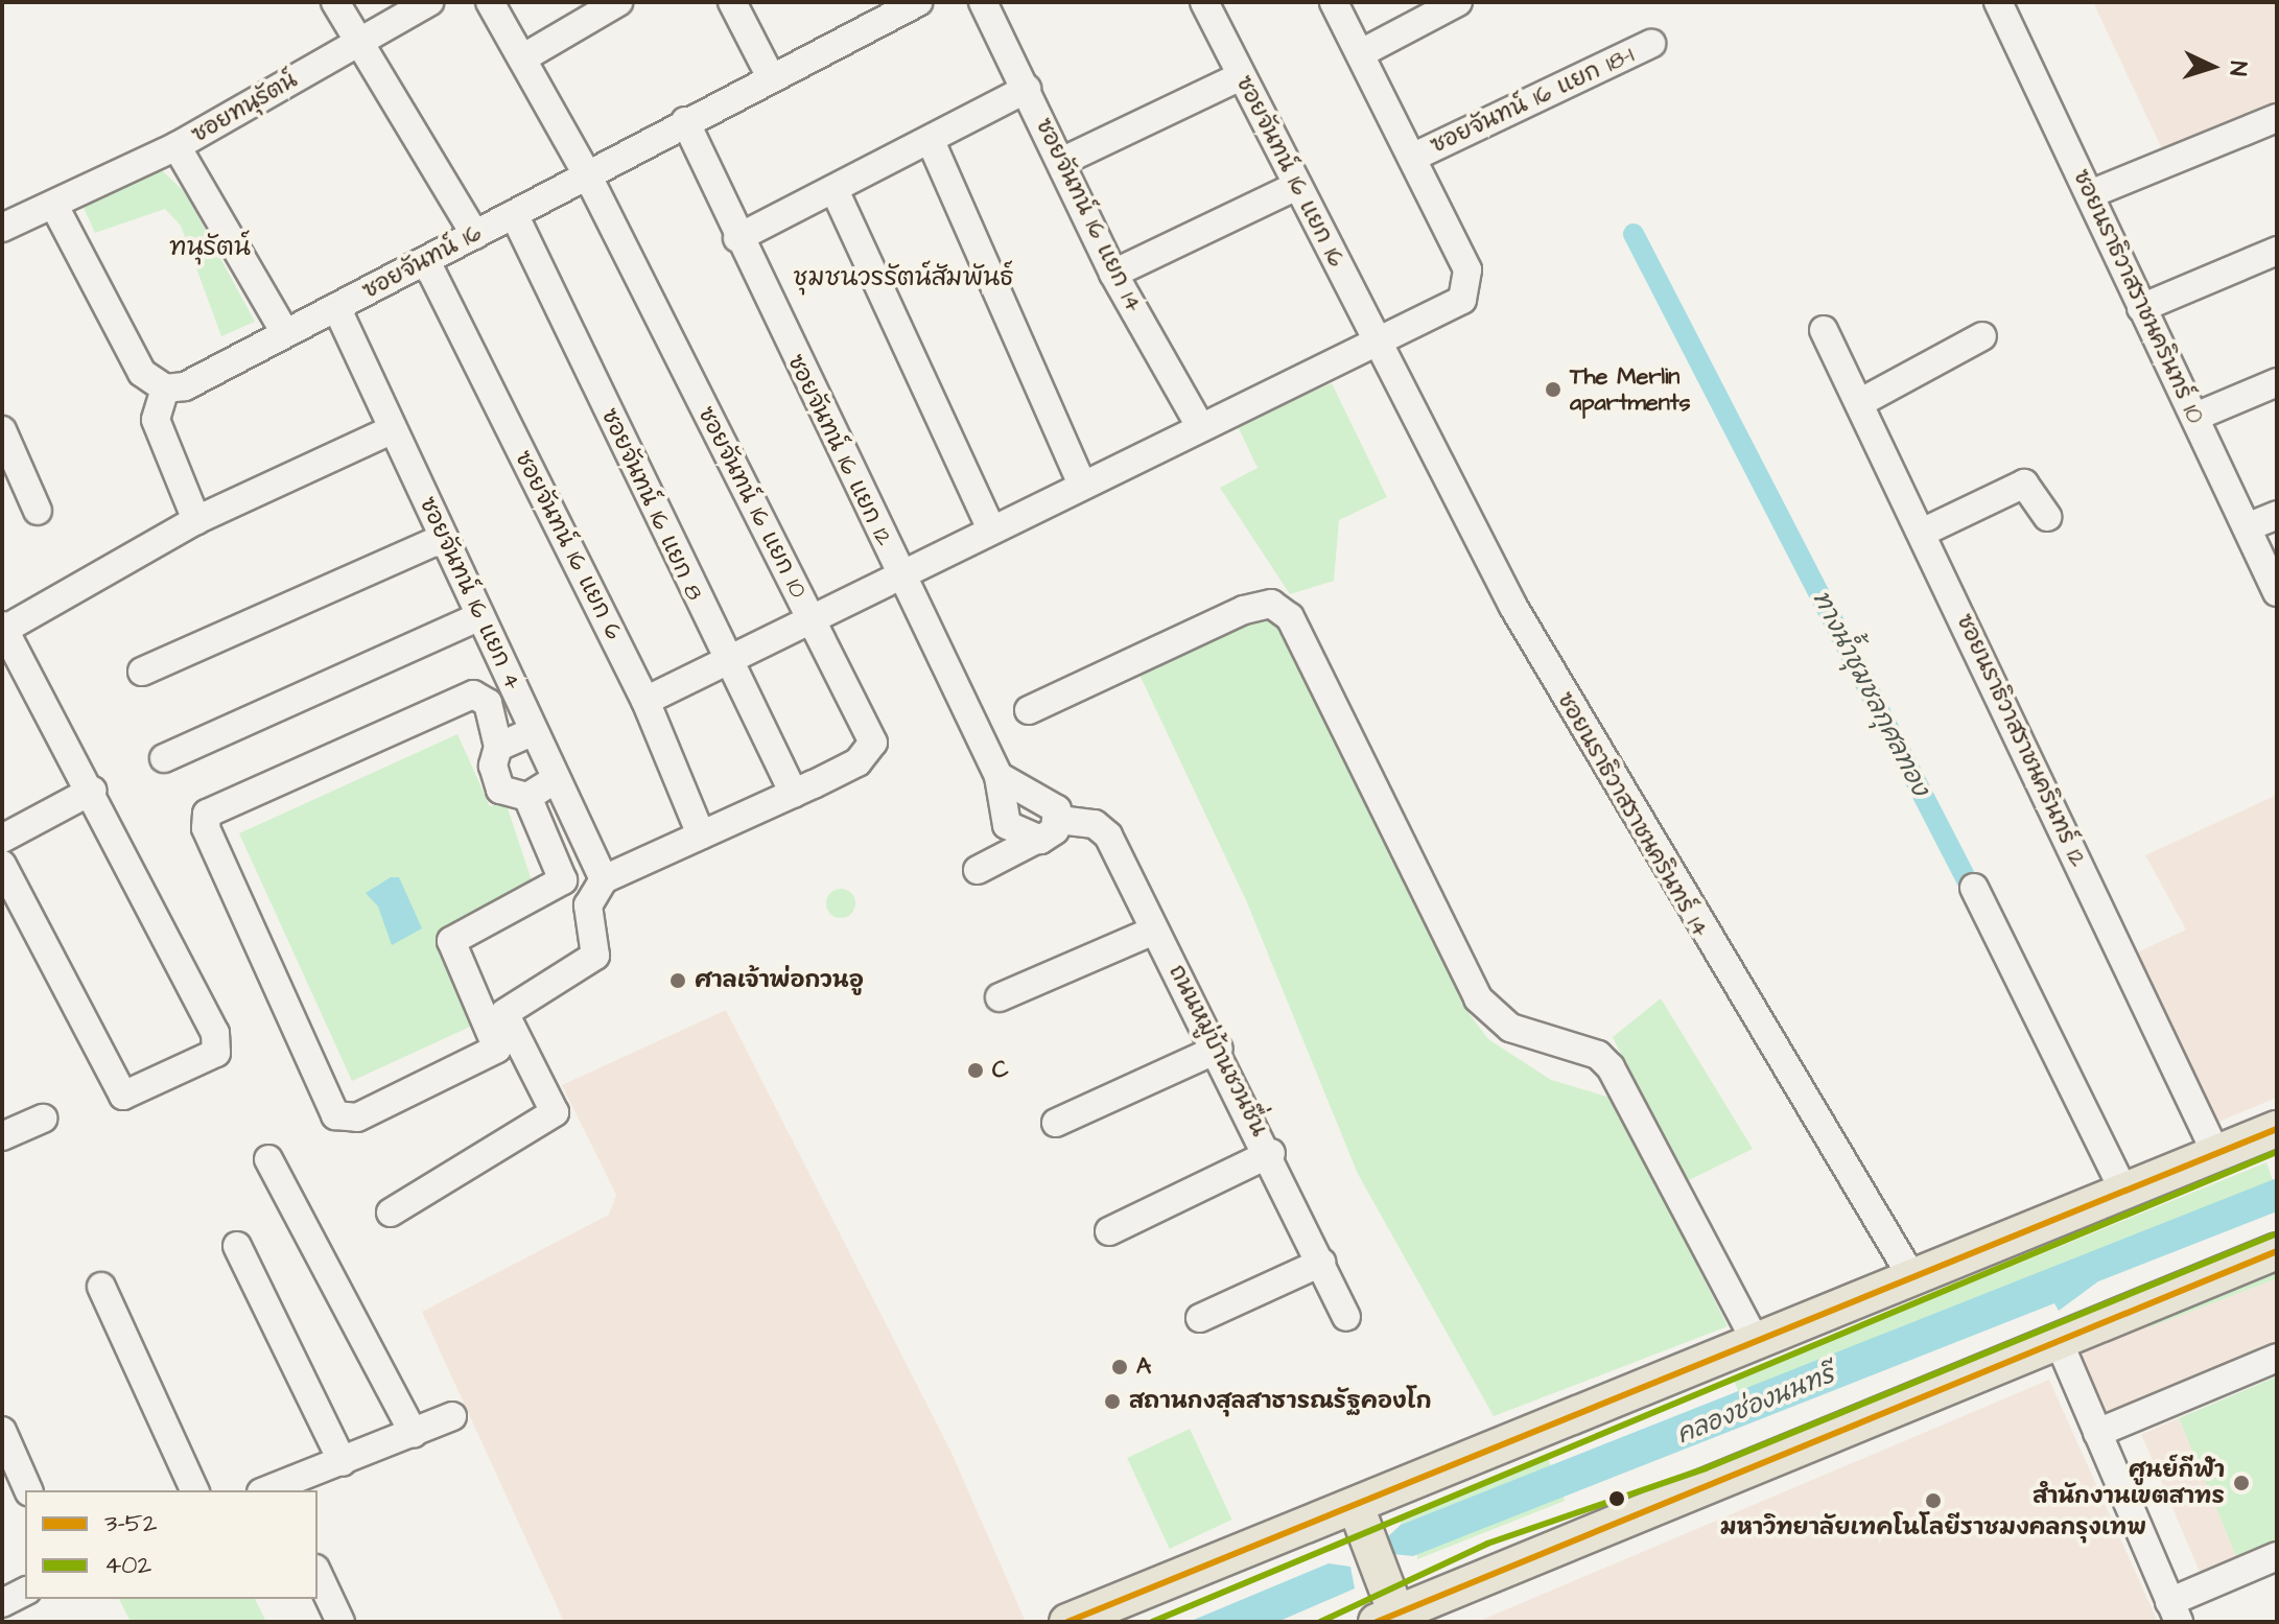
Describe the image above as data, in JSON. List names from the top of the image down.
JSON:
{
  "streets": {
    "street": [
      "ซอยจันทน์ 16 แยก 18-1",
      "ซอยทนุรัตน์",
      "ซอยจันทน์ 16 แยก 16",
      "ซอยจันทน์ 16 แยก 14",
      "ซอยจันทน์ 16",
      "ซอยนราธิวาสราชนครินทร์ 10",
      "ซอยจันทน์ 16 แยก 12",
      "ซอยจันทน์ 16 แยก 10",
      "ซอยจันทน์ 16 แยก 8",
      "ซอยจันทน์ 16 แยก 6",
      "ซอยจันทน์ 16 แยก 4",
      "ซอยนราธิวาสราชนครินทร์ 12",
      "ซอยนราธิวาสราชนครินทร์ 14",
      "ถนนหมู่บ้านชวนชื่น"
    ]
  },
  "crossings": [
    ["ซอยจันทน์ 16 แยก 16", "ซอยนราธิวาสราชนครินทร์ 14"],
    ["ซอยจันทน์ 16", "ซอยจันทน์ 16 แยก 12"],
    ["ซอยจันทน์ 16", "ซอยจันทน์ 16 แยก 10"],
    ["ซอยจันทน์ 16", "ซอยจันทน์ 16 แยก 8"],
    ["ซอยจันทน์ 16", "ซอยจันทน์ 16 แยก 6"],
    ["ซอยจันทน์ 16", "ซอยจันทน์ 16 แยก 4"],
    ["ซอยจันทน์ 16 แยก 10", "ซอยจันทน์ 16 แยก 8"]
  ],
  "districts": ["ทนุรัตน์", "ชุมชนวรรัตน์สัมพันธ์"],
  "water": ["ทางน้ำชุมชลกุศลทอง", "คลองช่องนนทรี"],
  "places": [
    "The Merlin apartments",
    "ศาลเจ้าพ่อกวนอู",
    "C",
    "A",
    "สถานกงสุลสาธารณรัฐคองโก",
    "ศูนย์กีฬา สำนักงานเขตสาทร",
    "มหาวิทยาลัยเทคโนโลยีราชมงคลกรุงเทพ"
  ],
  "lines": ["transit line 3-52", "transit line 402"],
  "legend": ["3-52", "402"],
  "north": "right"
}
